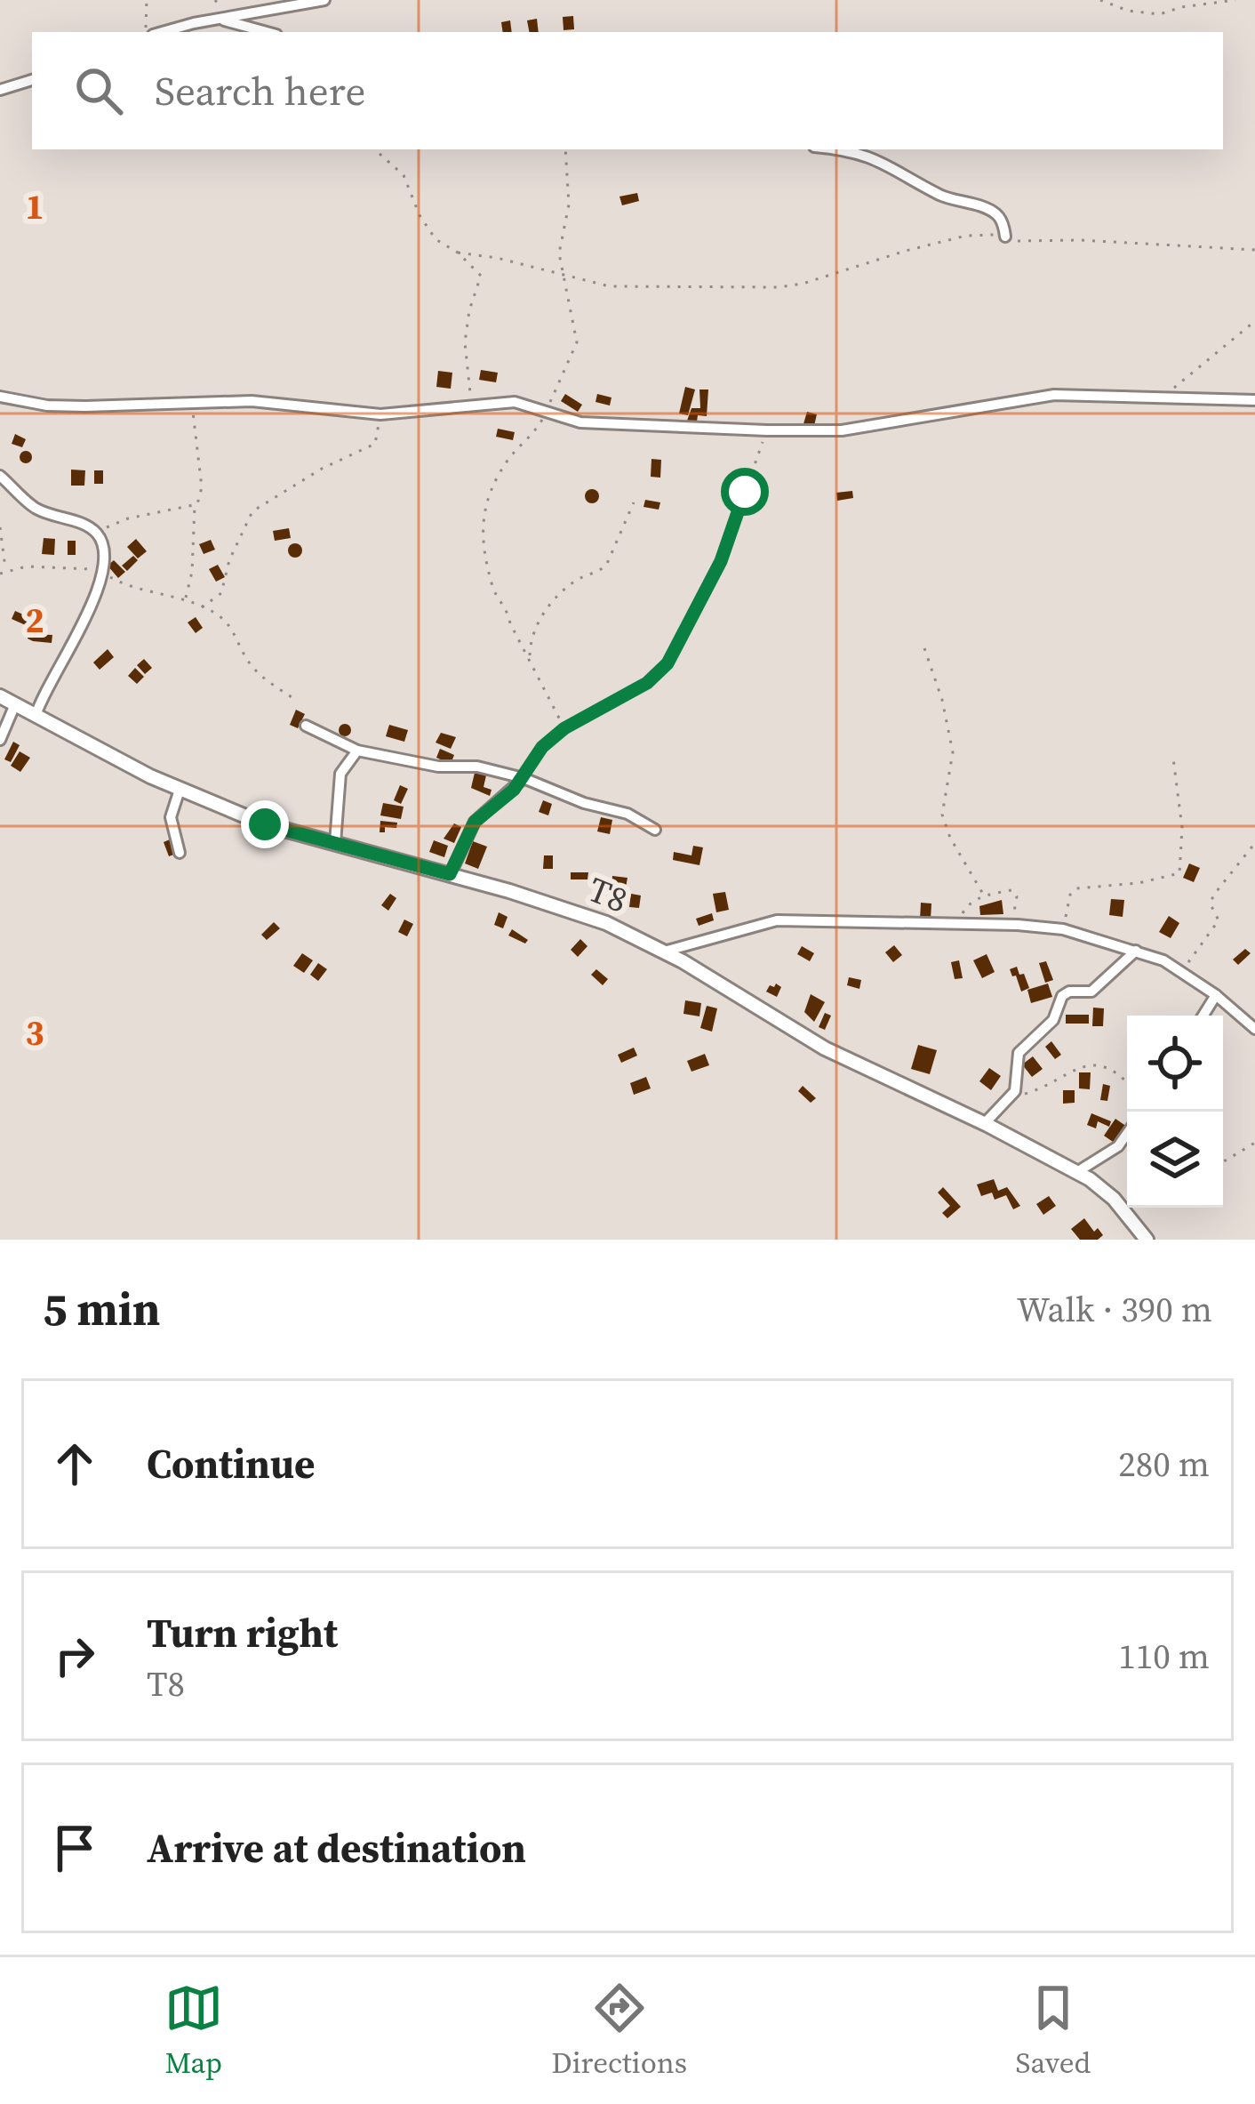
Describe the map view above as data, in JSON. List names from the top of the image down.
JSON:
{
  "streets": {
    "street": ["T8"]
  },
  "page": {
    "search": "Search here",
    "heading": ["5 min", "Walk · 390 m"],
    "list": [
      ["Continue", "280 m"],
      ["Turn right", "T8", "110 m"],
      "Arrive at destination"
    ],
    "nav": ["Map", "Directions", "Saved"]
  },
  "grid": {
    "rows": ["1", "2", "3"]
  }
}
